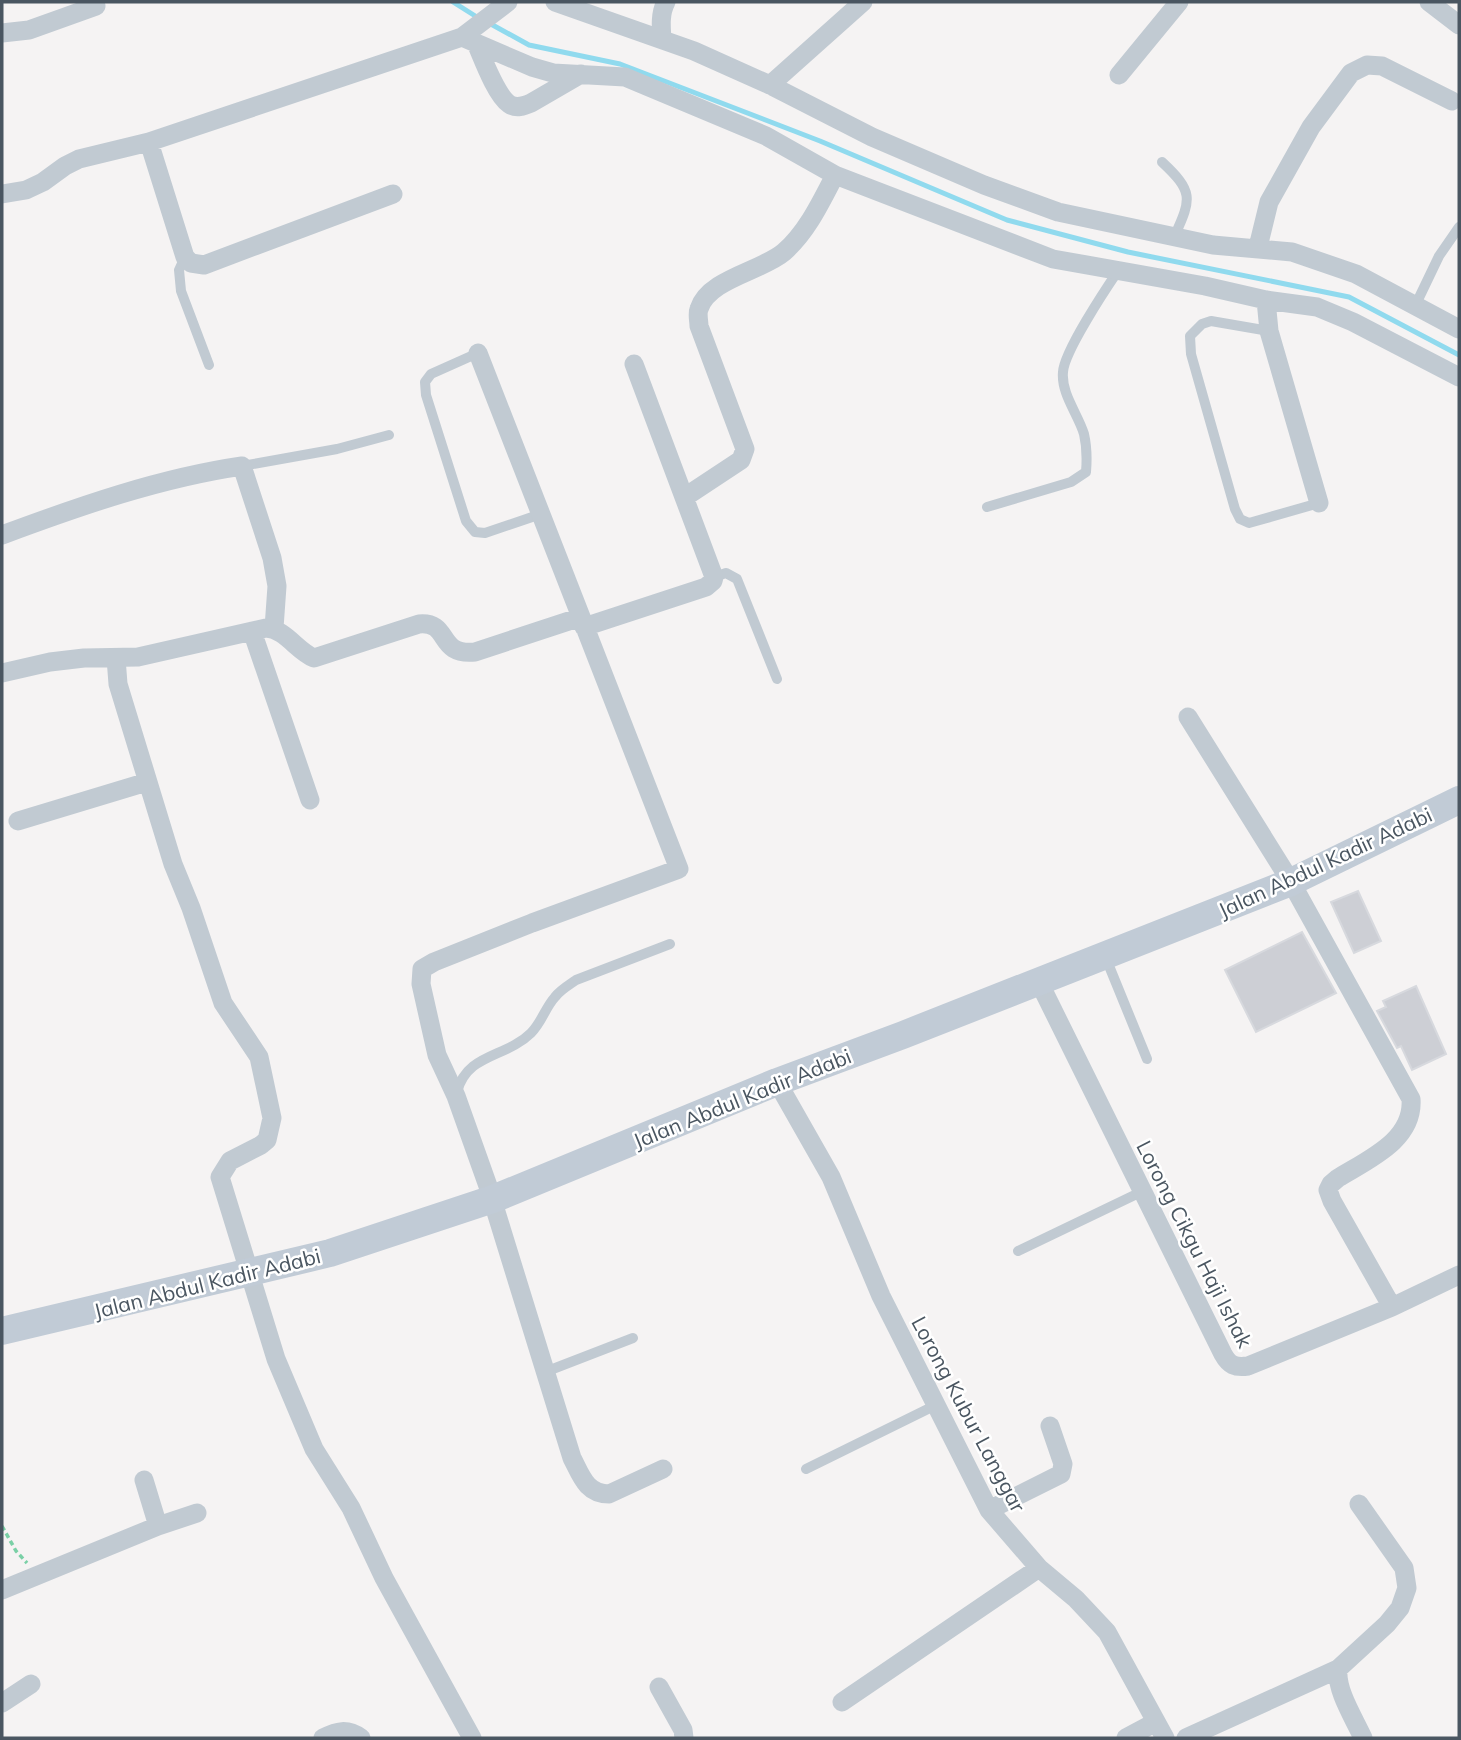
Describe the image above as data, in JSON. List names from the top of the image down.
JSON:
{
  "streets": {
    "main road": ["Jalan Abdul Kadir Adabi"],
    "street": ["Lorong Cikgu Haji Ishak", "Lorong Kubur Langgar"]
  },
  "crossings": [
    ["Jalan Abdul Kadir Adabi", "Lorong Cikgu Haji Ishak"],
    ["Jalan Abdul Kadir Adabi", "Lorong Kubur Langgar"]
  ]
}
